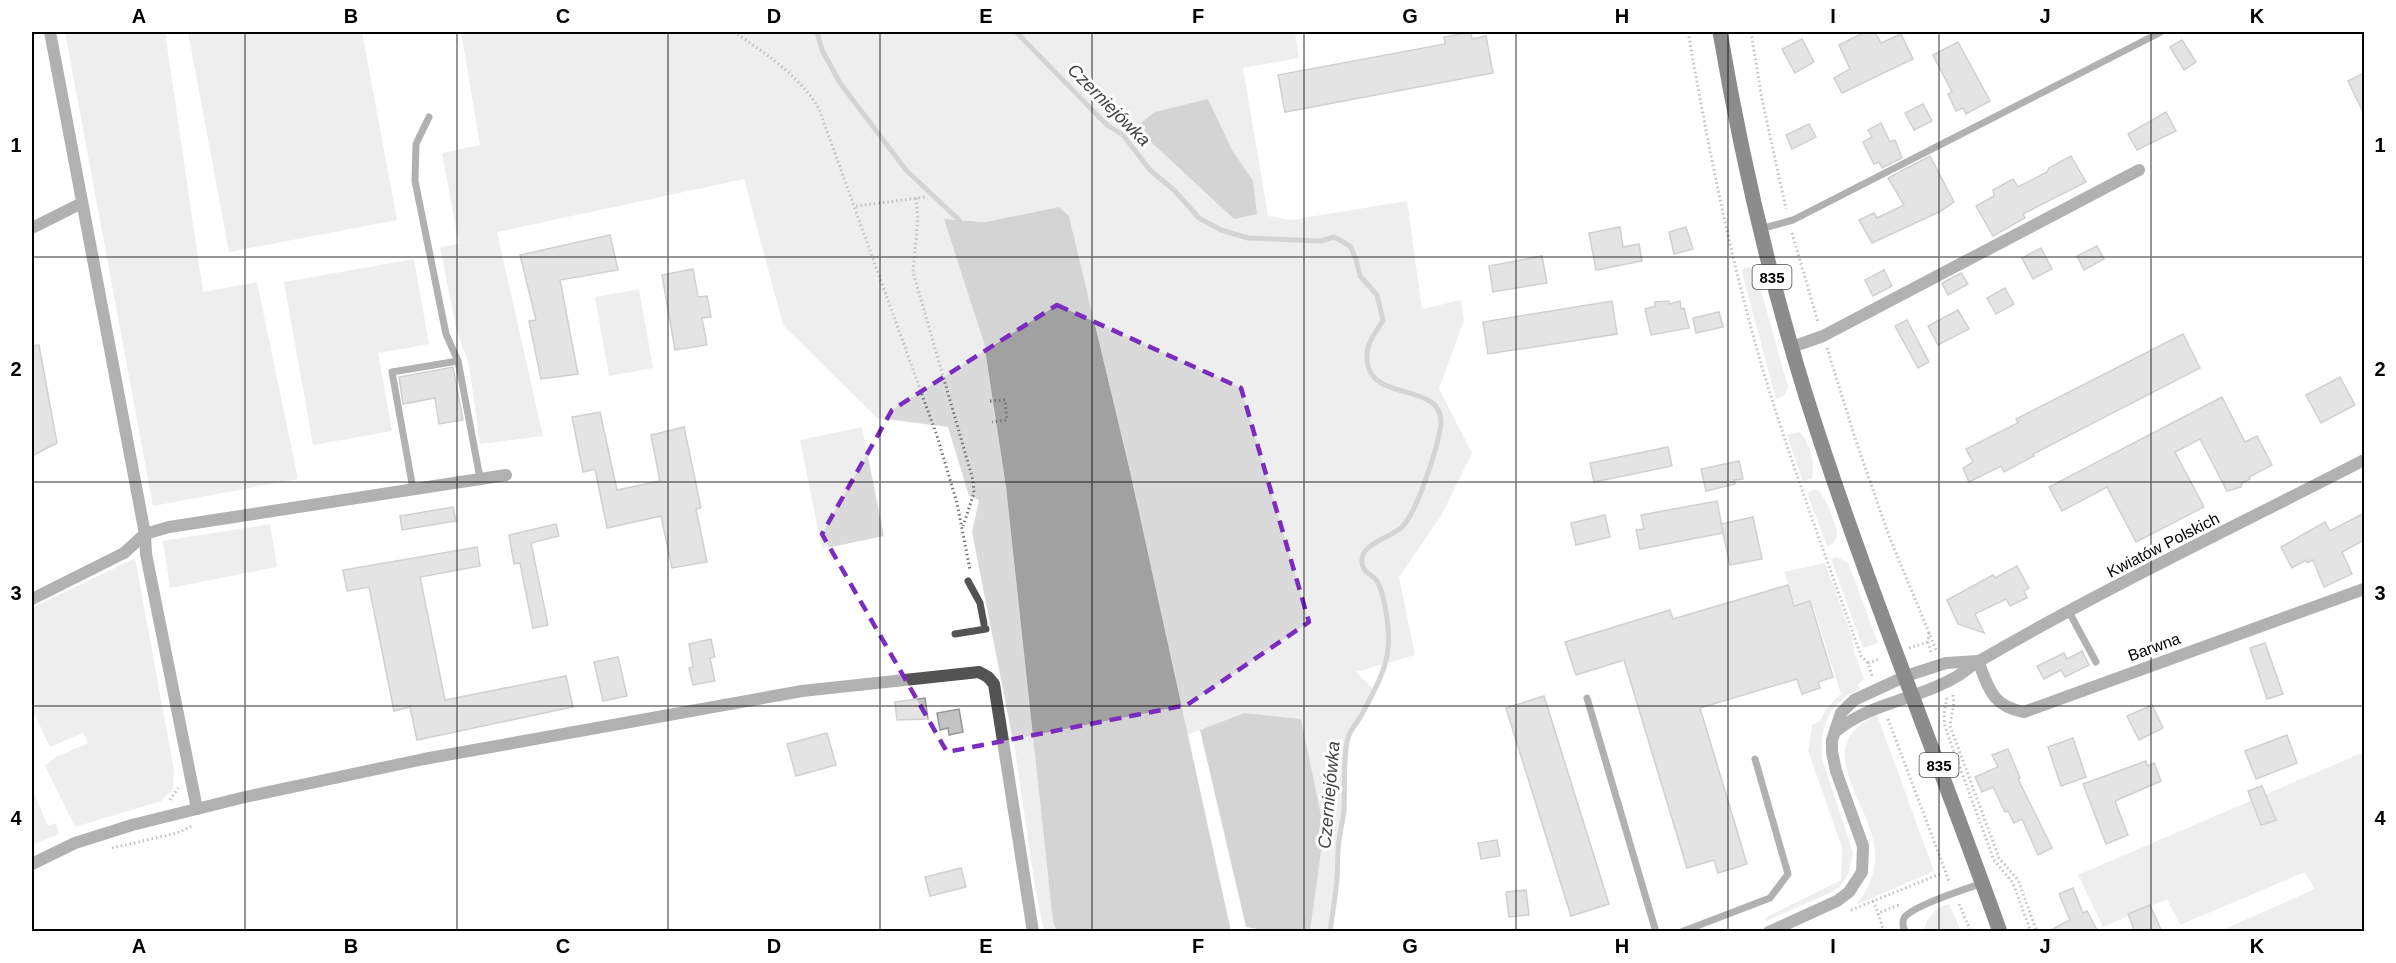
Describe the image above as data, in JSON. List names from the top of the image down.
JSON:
{
  "streets": {
    "main road": ["835"],
    "street": ["Kwiatów Polskich", "Barwna"]
  },
  "crossings": [
    ["835", "Kwiatów Polskich"],
    ["Kwiatów Polskich", "Barwna"]
  ],
  "water": ["Czerniejówka"],
  "grid": {
    "columns": [
      "A",
      "B",
      "C",
      "D",
      "E",
      "F",
      "G",
      "H",
      "I",
      "J",
      "K"
    ],
    "rows": [
      "1",
      "2",
      "3",
      "4"
    ]
  }
}
